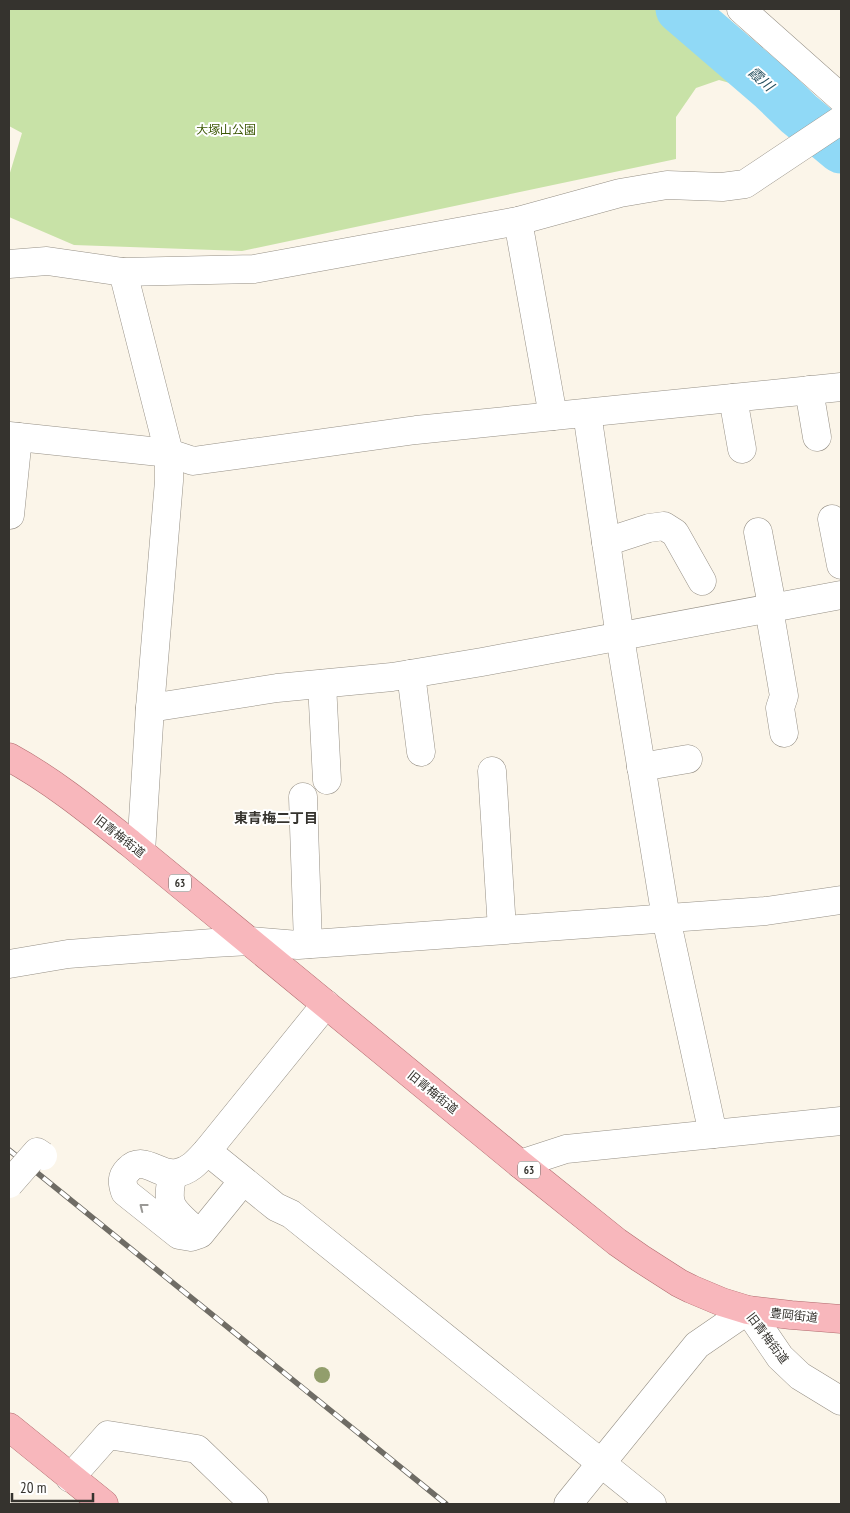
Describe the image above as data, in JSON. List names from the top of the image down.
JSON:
{
  "streets": {
    "main road": ["旧青梅街道", "63", "豊岡街道"]
  },
  "crossings": [
    ["旧青梅街道", "豊岡街道"]
  ],
  "districts": ["東青梅二丁目"],
  "water": ["霞川"],
  "parks": ["大塚山公園"],
  "scale_bar": "20 m"
}
